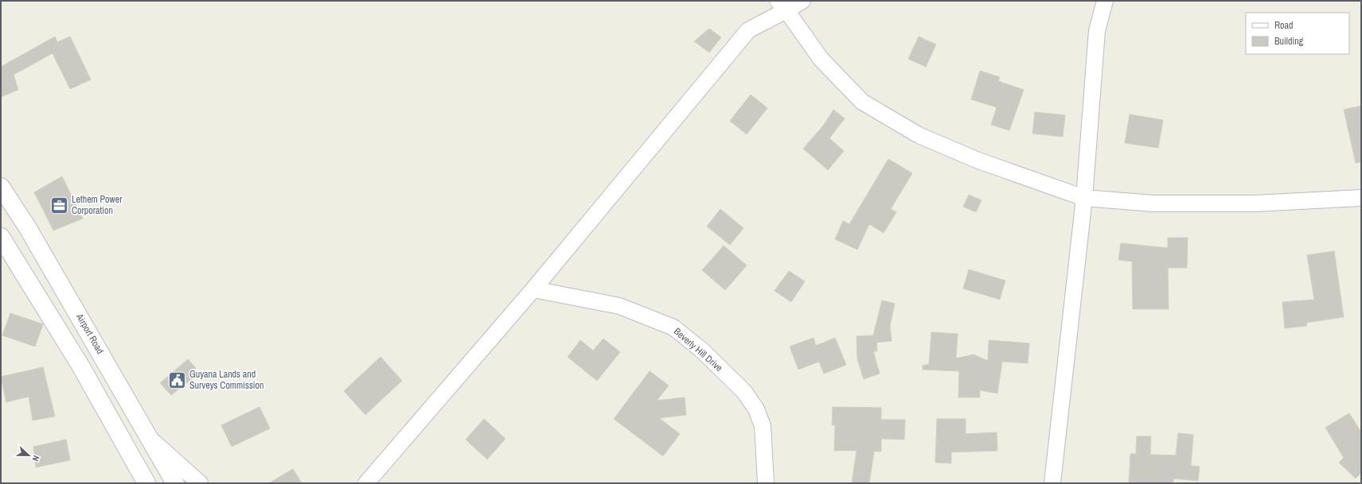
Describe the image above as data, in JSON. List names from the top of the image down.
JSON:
{
  "streets": {
    "street": ["Airport Road", "Beverly Hill Drive"]
  },
  "places": {
    "office": ["Lethem Power Corporation"],
    "public building": ["Guyana Lands and Surveys Commission"]
  },
  "legend": ["Road", "Building"],
  "north": "right"
}
